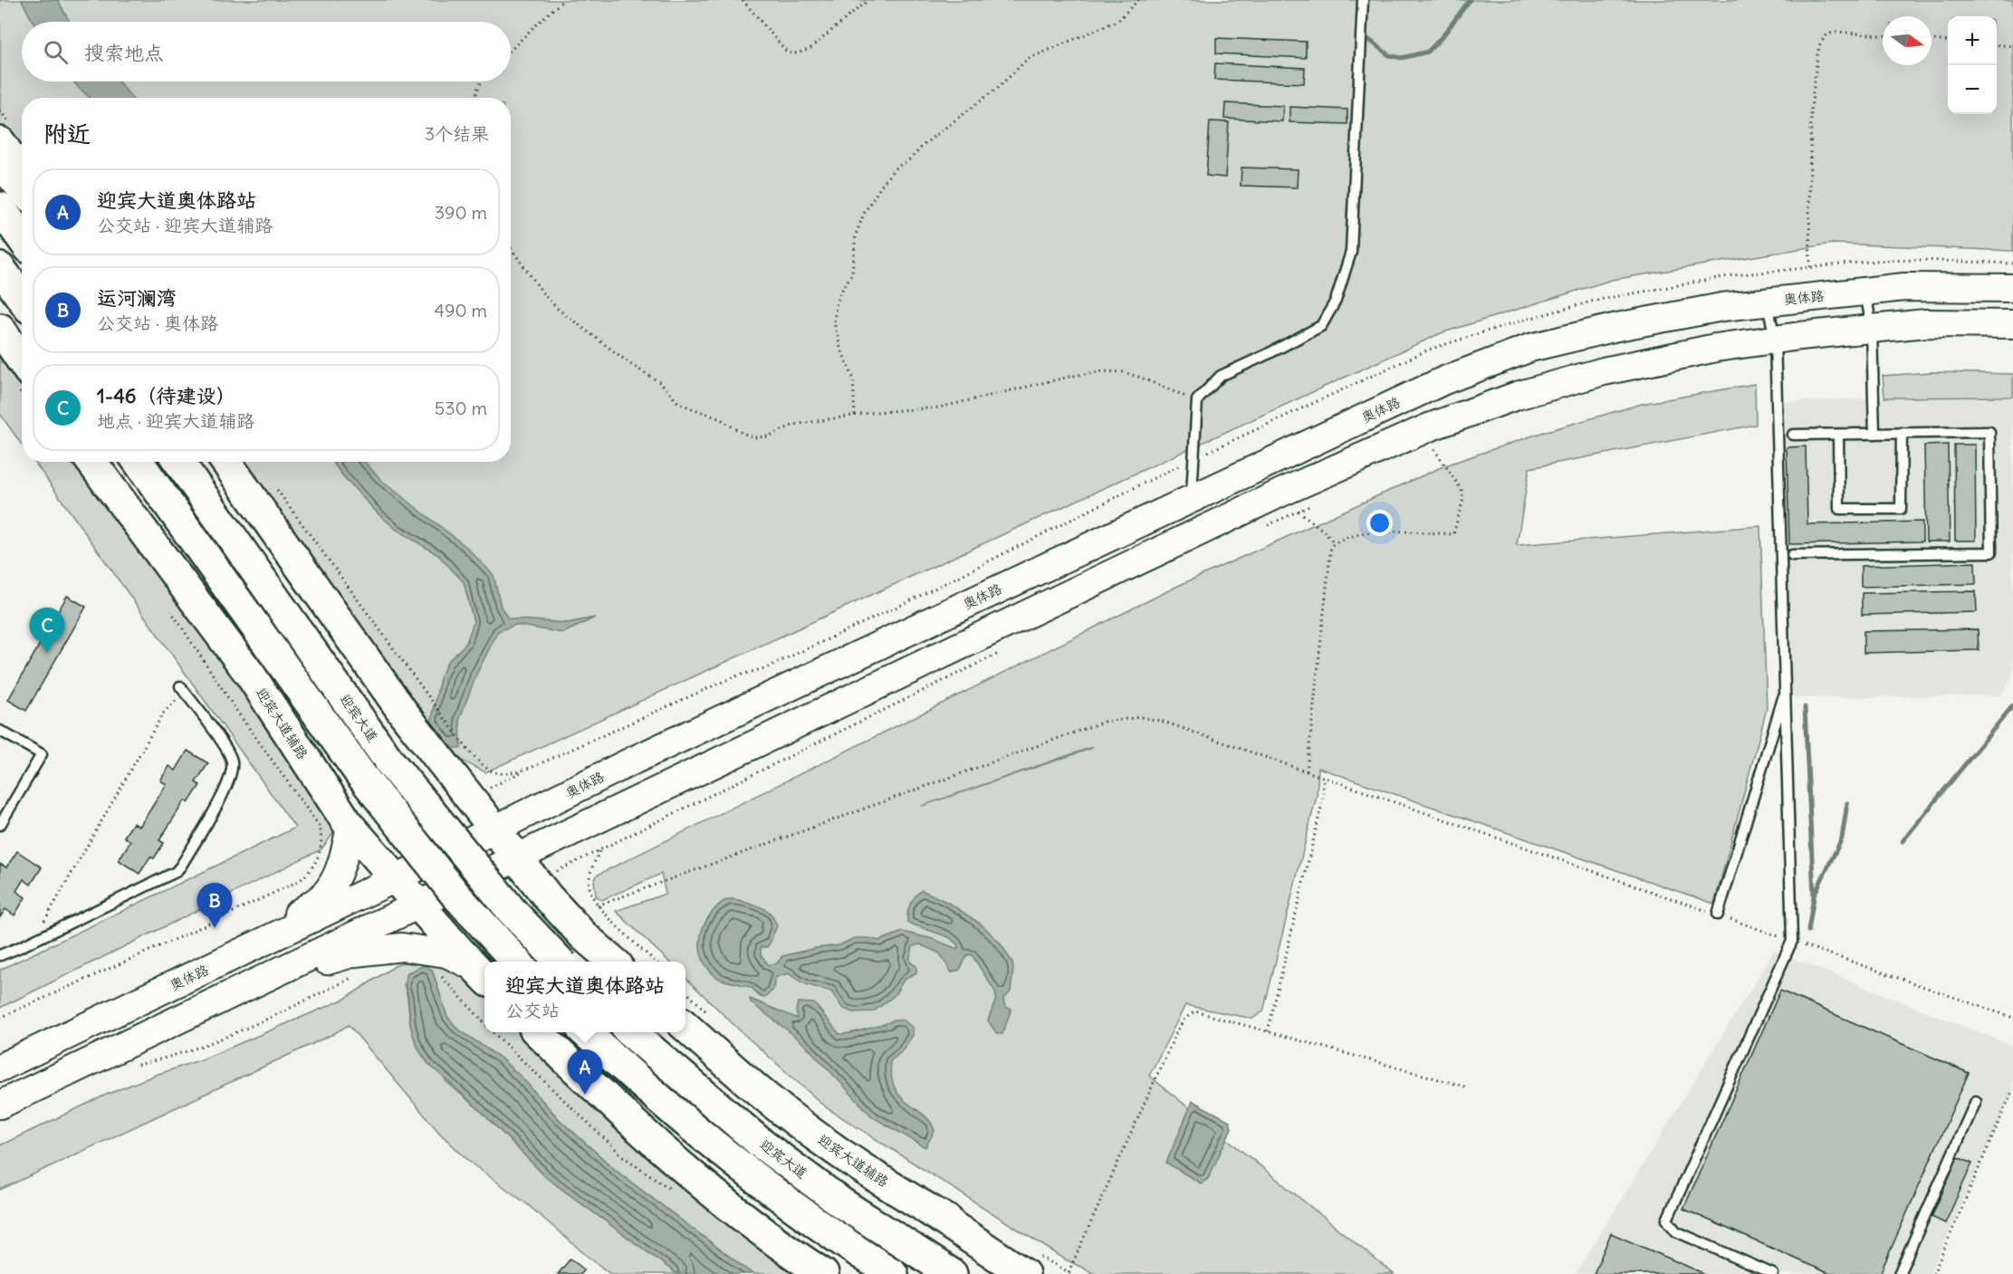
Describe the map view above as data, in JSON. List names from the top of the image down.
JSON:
{
  "streets": {
    "main road": ["奥体路", "迎宾大道", "迎宾大道辅路"]
  },
  "crossings": [
    ["奥体路", "迎宾大道辅路"]
  ],
  "north": "right",
  "page": {
    "map_buttons": ["+", "−"],
    "search": "搜索地点",
    "heading": ["附近", "3个结果"],
    "list": [
      {
        "mark": "A",
        "name": "迎宾大道奥体路站",
        "note": "公交站 · 迎宾大道辅路",
        "value": "390 m"
      },
      {
        "mark": "B",
        "name": "运河澜湾",
        "note": "公交站 · 奥体路",
        "value": "490 m"
      },
      {
        "mark": "C",
        "name": "1-46（待建设）",
        "note": "地点 · 迎宾大道辅路",
        "value": "530 m"
      }
    ],
    "pins": ["C", "B", "A"],
    "popup": ["迎宾大道奥体路站", "公交站"]
  }
}
